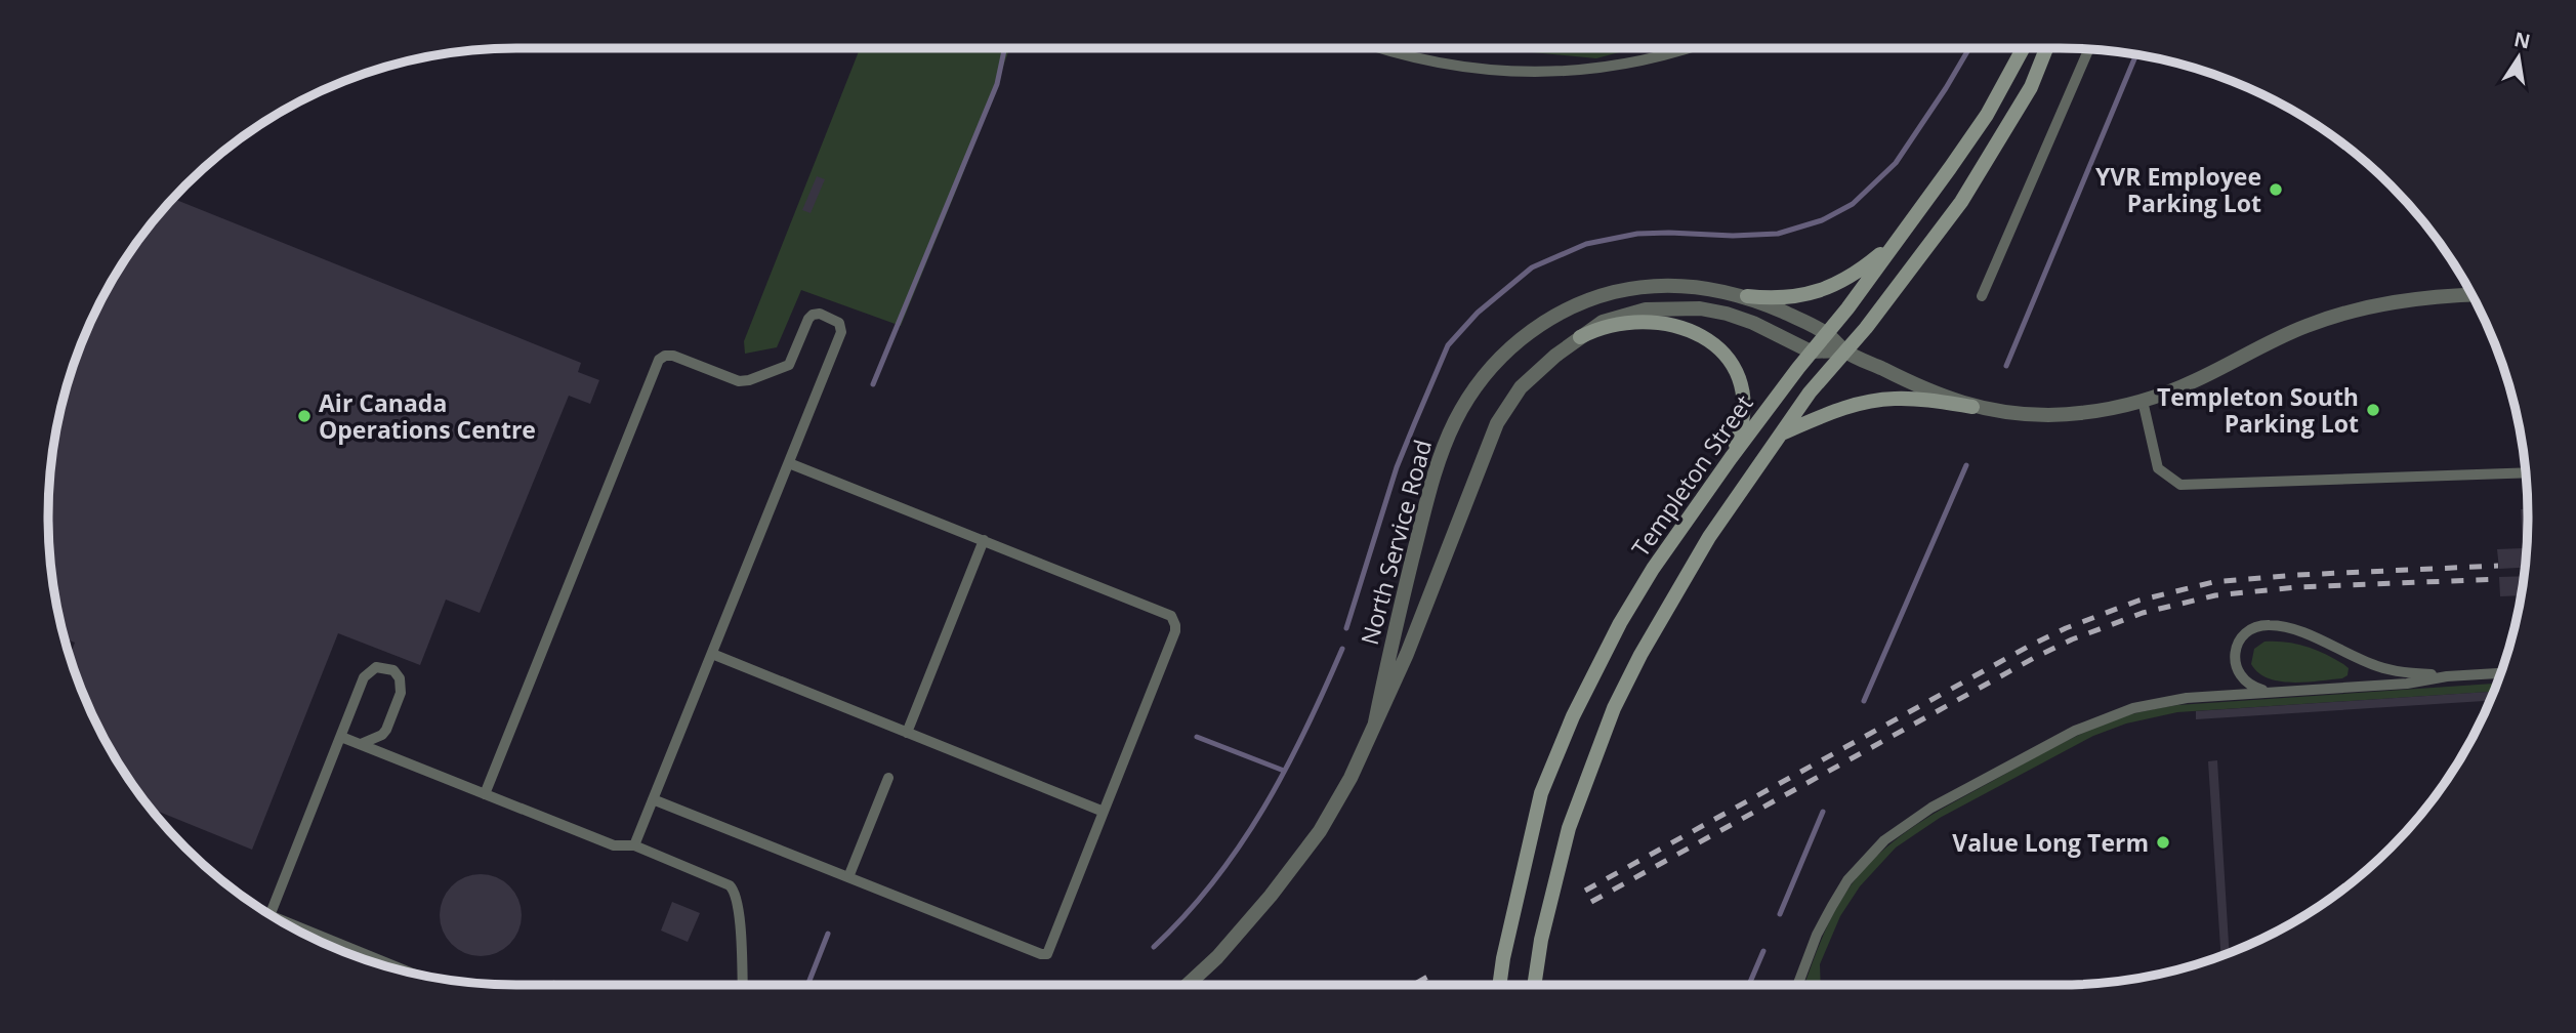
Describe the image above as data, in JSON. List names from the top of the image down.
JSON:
{
  "streets": {
    "street": ["Templeton Street", "North Service Road"]
  },
  "crossings": [
    ["Templeton Street", "North Service Road"]
  ],
  "places": [
    "YVR Employee Parking Lot",
    "Templeton South Parking Lot",
    "Air Canada Operations Centre",
    "Value Long Term"
  ],
  "north": "top"
}
